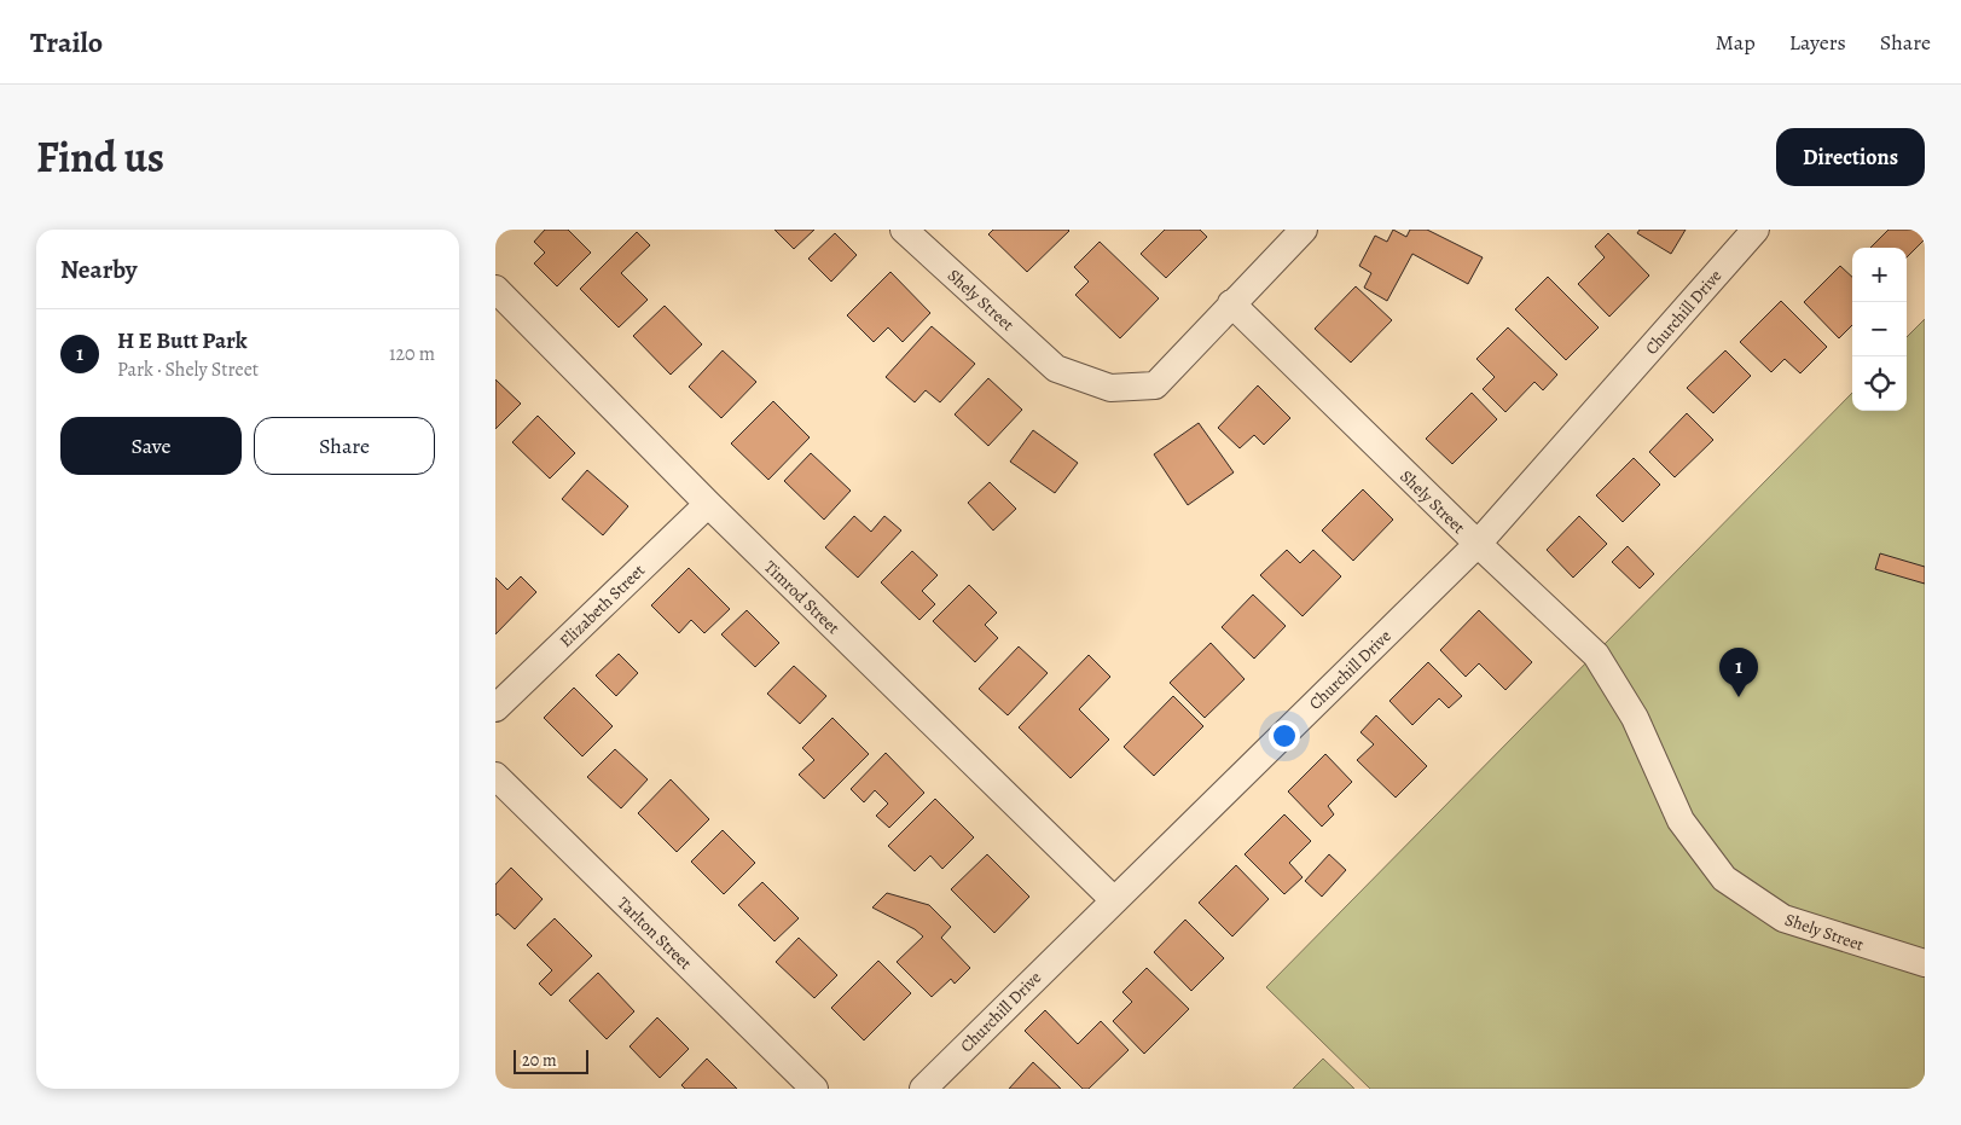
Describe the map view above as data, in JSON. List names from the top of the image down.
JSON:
{
  "streets": {
    "street": [
      "Shely Street",
      "Churchill Drive",
      "Timrod Street",
      "Elizabeth Street",
      "Tarlton Street"
    ]
  },
  "crossings": [
    ["Shely Street", "Churchill Drive"],
    ["Churchill Drive", "Timrod Street"],
    ["Timrod Street", "Elizabeth Street"]
  ],
  "scale_bar": "20 m",
  "page": {
    "header": "Trailo",
    "nav": ["Map", "Layers", "Share"],
    "title": "Find us",
    "buttons": [
      "Directions",
      ["Save", "Share"]
    ],
    "heading": "Nearby",
    "map_buttons": ["+", "−"],
    "list": [
      {
        "mark": "1",
        "name": "H E Butt Park",
        "note": "Park · Shely Street",
        "value": "120 m"
      }
    ],
    "pins": "1",
    "scale": "20 m"
  }
}
